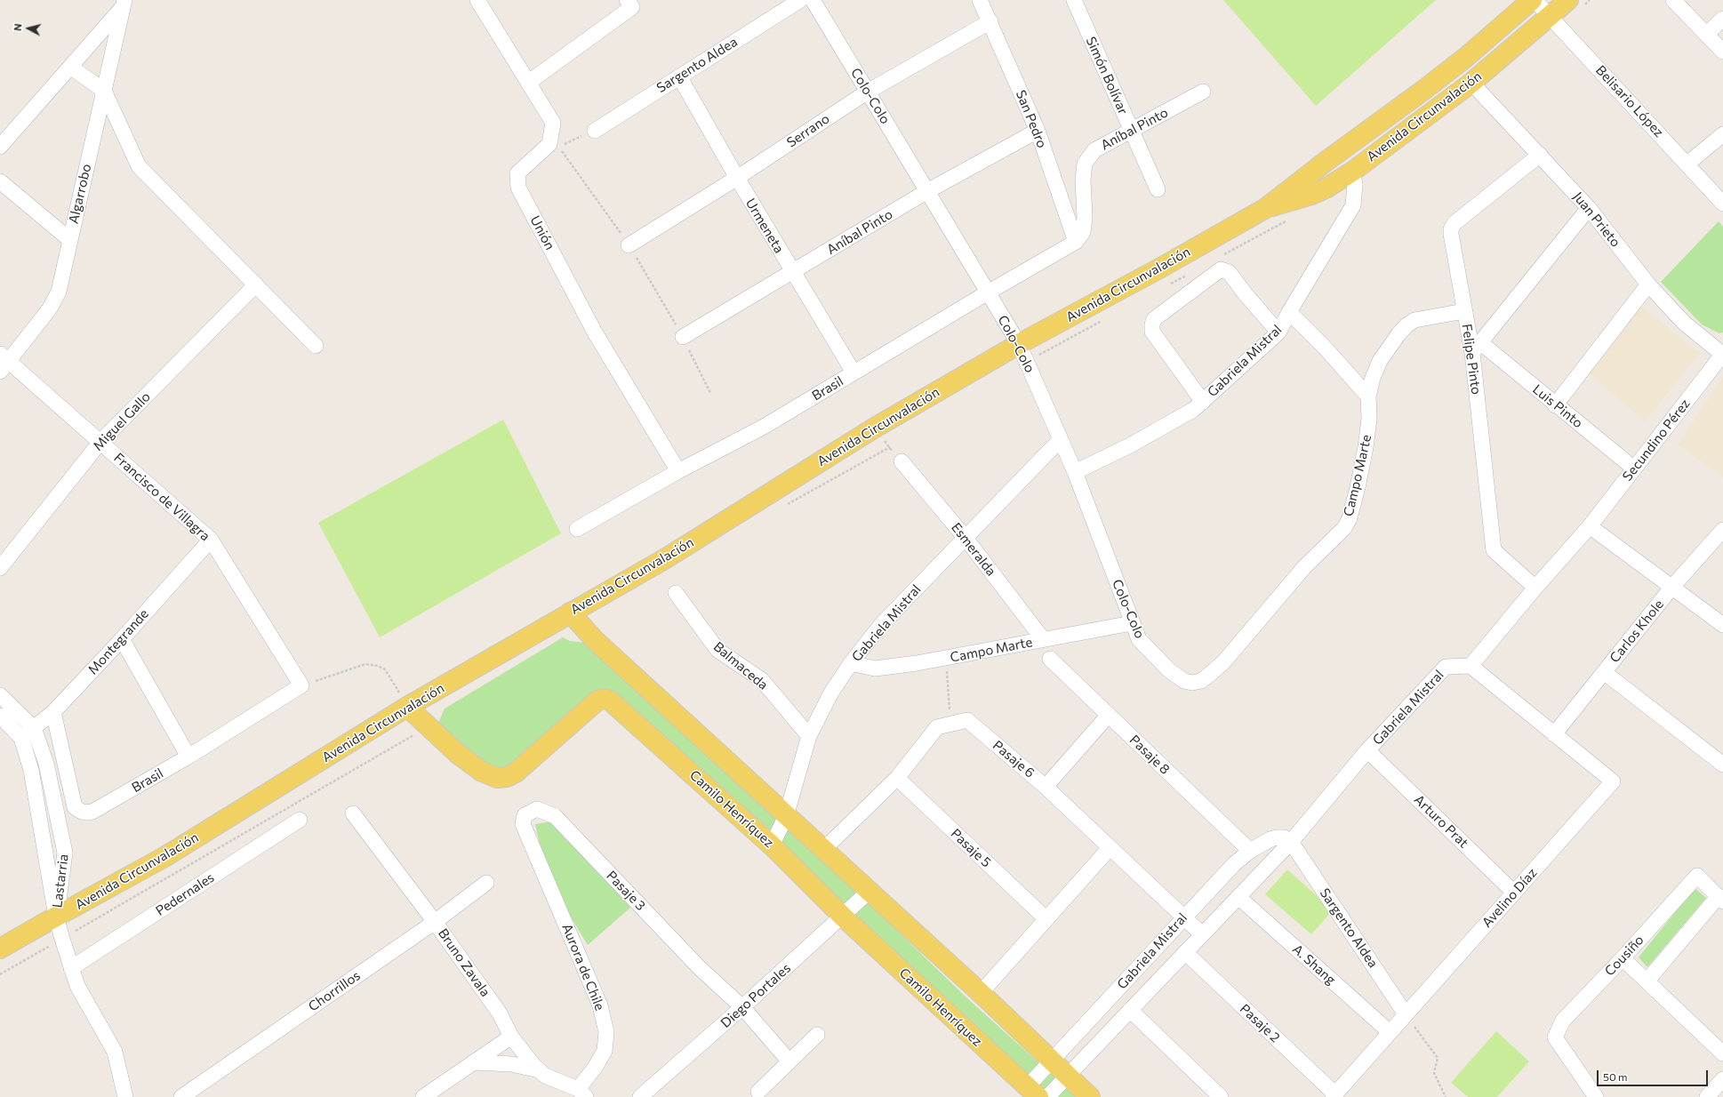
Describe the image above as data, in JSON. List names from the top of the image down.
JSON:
{
  "streets": {
    "main road": ["Avenida Circunvalación", "Camilo Henríquez"],
    "street": [
      "Sargento Aldea",
      "Simón Bolívar",
      "Colo-Colo",
      "Belisario López",
      "San Pedro",
      "Aníbal Pinto",
      "Serrano",
      "Algarrobo",
      "Juan Prieto",
      "Urmeneta",
      "Unión",
      "Felipe Pinto",
      "Gabriela Mistral",
      "Brasil",
      "Luis Pinto",
      "Miguel Gallo",
      "Secundino Pérez",
      "Campo Marte",
      "Francisco de Villagra",
      "Esmeralda",
      "Carlos Khole",
      "Montegrande",
      "Balmaceda",
      "Pasaje 8",
      "Pasaje 6",
      "Arturo Prat",
      "Pasaje 5",
      "Lastarria",
      "Pasaje 3",
      "Pedernales",
      "Avelino Díaz",
      "Cousiño",
      "Bruno Zavala",
      "A. Shang",
      "Aurora de Chile",
      "Chorrillos",
      "Diego Portales",
      "Pasaje 2"
    ]
  },
  "crossings": [
    ["Sargento Aldea", "Urmeneta"],
    ["Sargento Aldea", "Gabriela Mistral"],
    ["Sargento Aldea", "Avelino Díaz"],
    ["Simón Bolívar", "Aníbal Pinto"],
    ["Colo-Colo", "Avenida Circunvalación"],
    ["Colo-Colo", "Aníbal Pinto"],
    ["Colo-Colo", "Serrano"],
    ["Colo-Colo", "Gabriela Mistral"],
    ["Colo-Colo", "Brasil"],
    ["Colo-Colo", "Campo Marte"],
    ["Belisario López", "Avenida Circunvalación"],
    ["Avenida Circunvalación", "Juan Prieto"],
    ["Avenida Circunvalación", "Gabriela Mistral"],
    ["Avenida Circunvalación", "Camilo Henríquez"],
    ["Avenida Circunvalación", "Lastarria"],
    ["San Pedro", "Aníbal Pinto"],
    ["San Pedro", "Serrano"],
    ["San Pedro", "Brasil"],
    ["Aníbal Pinto", "Urmeneta"],
    ["Aníbal Pinto", "Brasil"],
    ["Serrano", "Urmeneta"],
    ["Algarrobo", "Francisco de Villagra"],
    ["Juan Prieto", "Felipe Pinto"],
    ["Juan Prieto", "Secundino Pérez"],
    ["Urmeneta", "Brasil"],
    ["Unión", "Brasil"],
    ["Felipe Pinto", "Luis Pinto"],
    ["Felipe Pinto", "Campo Marte"],
    ["Gabriela Mistral", "Campo Marte"],
    ["Gabriela Mistral", "Esmeralda"],
    ["Gabriela Mistral", "Balmaceda"],
    ["Gabriela Mistral", "Pasaje 8"],
    ["Gabriela Mistral", "Pasaje 6"],
    ["Gabriela Mistral", "Camilo Henríquez"],
    ["Gabriela Mistral", "Arturo Prat"],
    ["Gabriela Mistral", "A. Shang"],
    ["Gabriela Mistral", "Pasaje 2"],
    ["Brasil", "Francisco de Villagra"],
    ["Brasil", "Montegrande"],
    ["Luis Pinto", "Secundino Pérez"],
    ["Miguel Gallo", "Francisco de Villagra"],
    ["Campo Marte", "Esmeralda"],
    ["Francisco de Villagra", "Montegrande"],
    ["Carlos Khole", "Avelino Díaz"],
    ["Montegrande", "Lastarria"],
    ["Pasaje 6", "Pasaje 5"],
    ["Camilo Henríquez", "Diego Portales"],
    ["Arturo Prat", "Avelino Díaz"],
    ["Pasaje 3", "Aurora de Chile"],
    ["Pasaje 3", "Diego Portales"],
    ["Avelino Díaz", "A. Shang"],
    ["Avelino Díaz", "Pasaje 2"],
    ["Bruno Zavala", "Aurora de Chile"],
    ["Bruno Zavala", "Chorrillos"]
  ],
  "scale_bar": "50 m",
  "north": "left"
}
